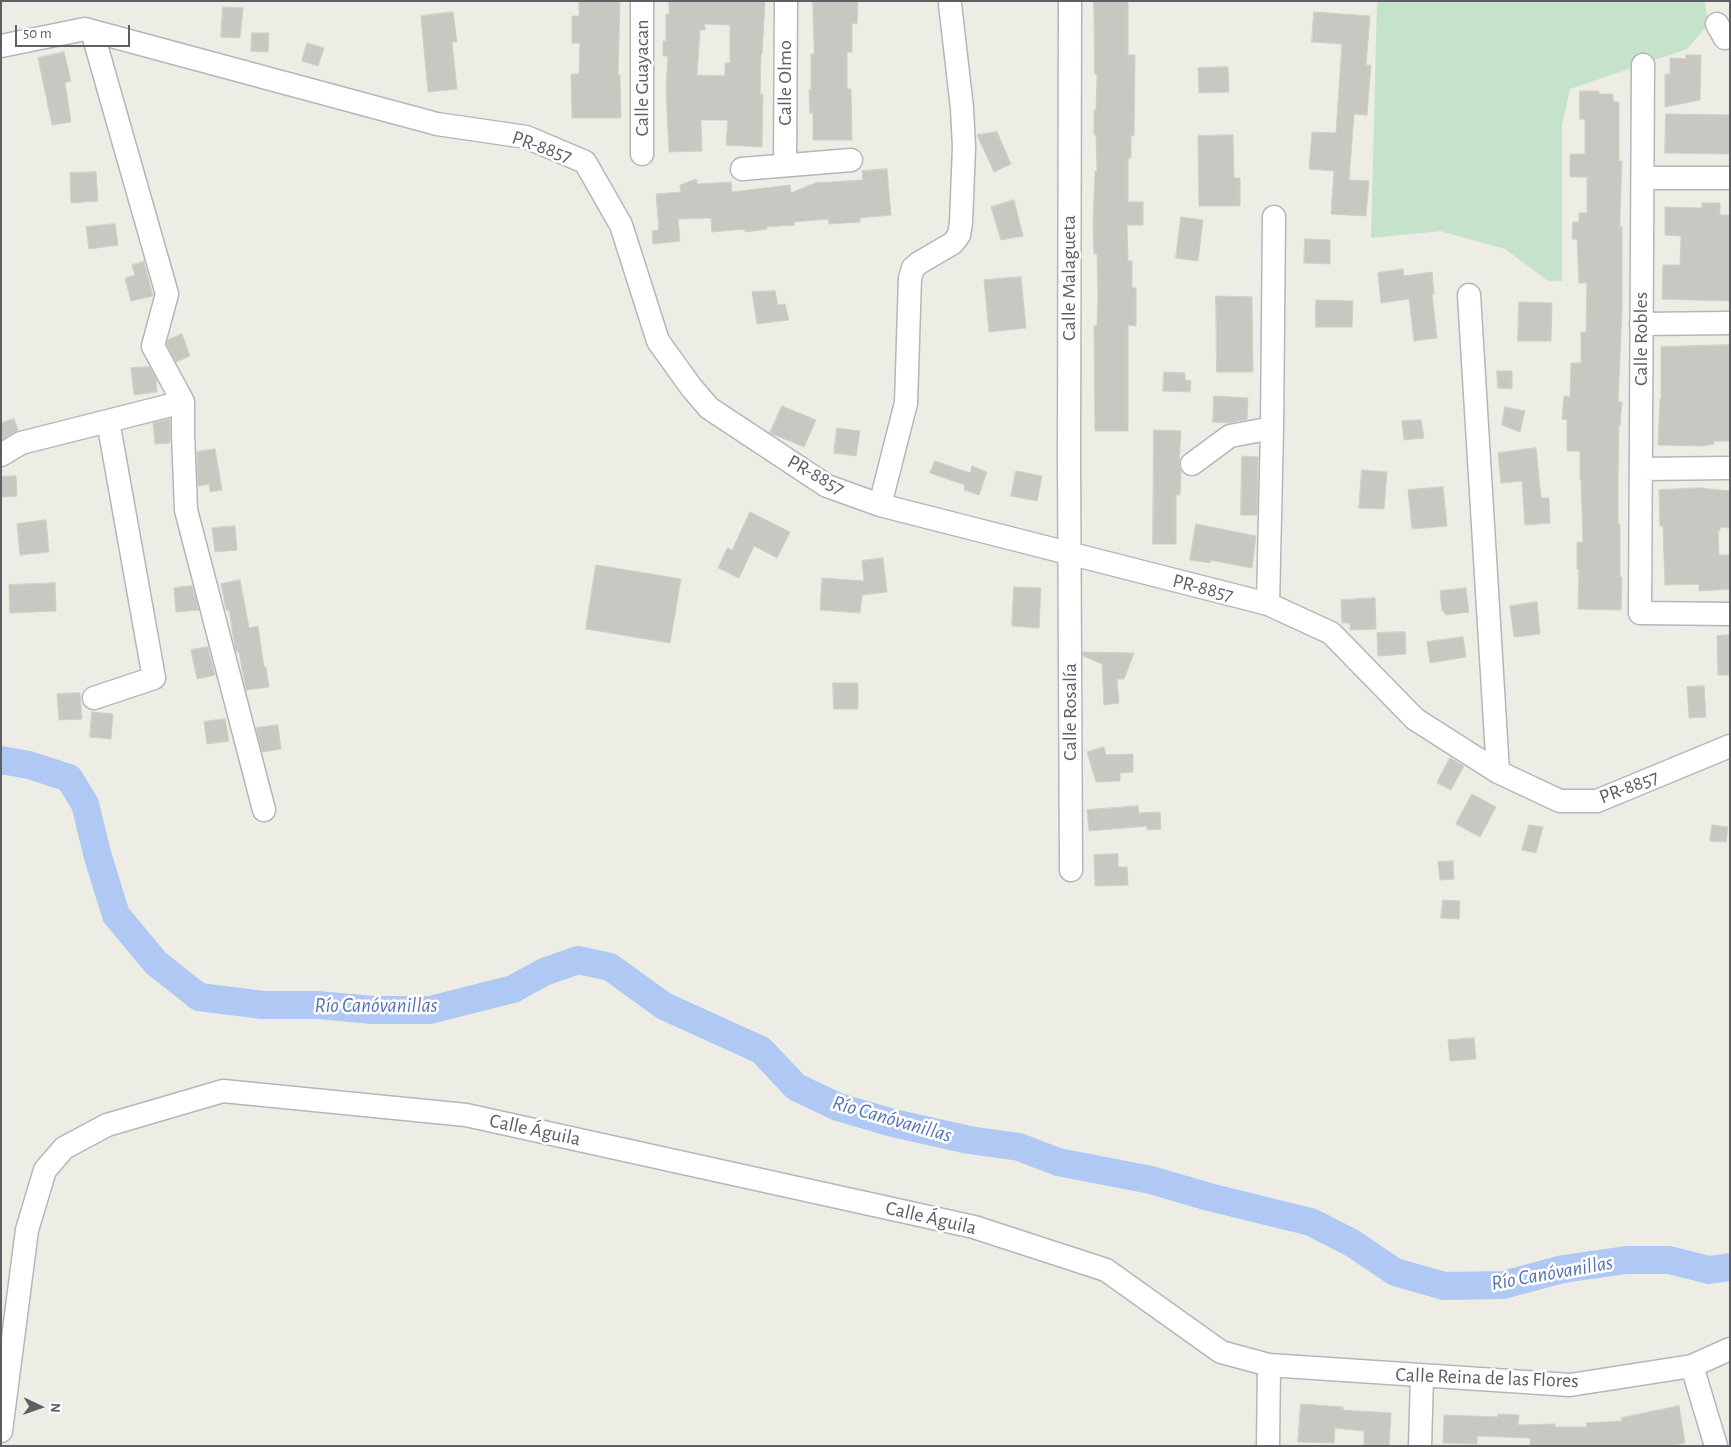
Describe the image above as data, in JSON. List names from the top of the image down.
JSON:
{
  "streets": {
    "street": [
      "Calle Guayacan",
      "Calle Olmo",
      "PR-8857",
      "Calle Malagueta",
      "Calle Robles",
      "Calle Rosalía",
      "Calle Águila",
      "Calle Reina de las Flores"
    ]
  },
  "crossings": [
    ["PR-8857", "Calle Malagueta"],
    ["PR-8857", "Calle Rosalía"],
    ["Calle Malagueta", "Calle Rosalía"],
    ["Calle Águila", "Calle Reina de las Flores"]
  ],
  "water": ["Río Canóvanillas"],
  "scale_bar": "50 m",
  "north": "right"
}
